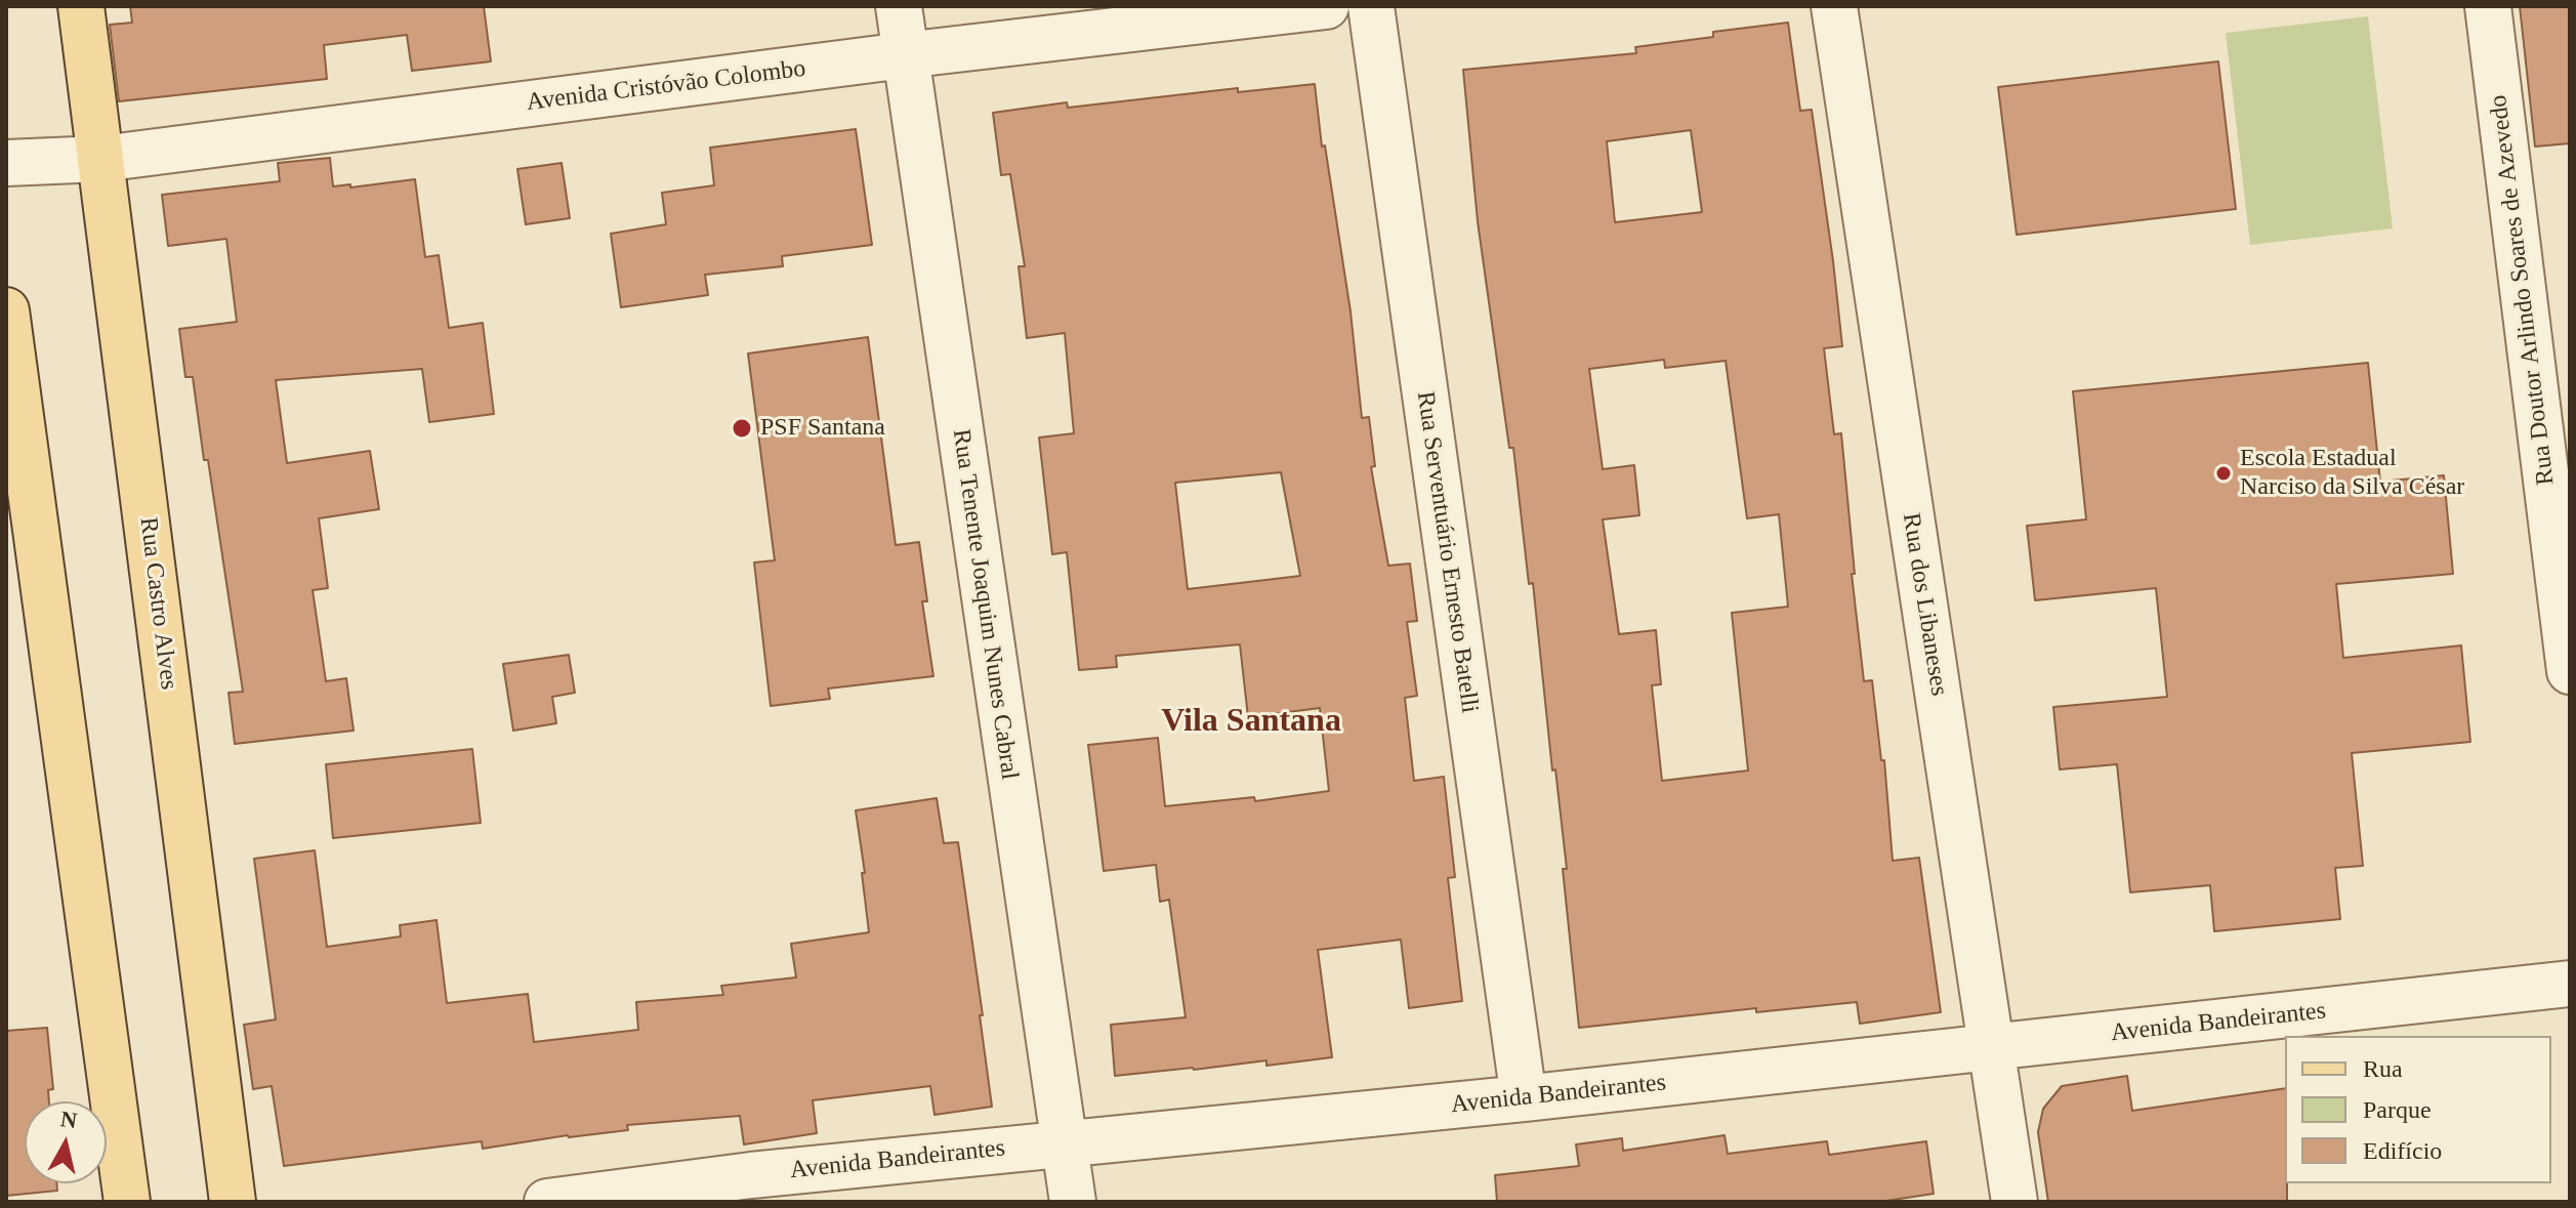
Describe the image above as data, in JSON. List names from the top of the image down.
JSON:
{
  "streets": {
    "main road": ["Rua Castro Alves"],
    "street": [
      "Avenida Cristóvão Colombo",
      "Rua Doutor Arlindo Soares de Azevedo",
      "Rua Serventuário Ernesto Batelli",
      "Rua Tenente Joaquim Nunes Cabral",
      "Rua dos Libaneses",
      "Avenida Bandeirantes"
    ]
  },
  "crossings": [
    ["Avenida Cristóvão Colombo", "Rua Castro Alves"],
    ["Avenida Cristóvão Colombo", "Rua Tenente Joaquim Nunes Cabral"],
    ["Rua Serventuário Ernesto Batelli", "Avenida Bandeirantes"],
    ["Rua Tenente Joaquim Nunes Cabral", "Avenida Bandeirantes"],
    ["Rua dos Libaneses", "Avenida Bandeirantes"]
  ],
  "districts": ["Vila Santana"],
  "places": ["PSF Santana", "Escola Estadual Narciso da Silva César"],
  "legend": ["Rua", "Parque", "Edifício"],
  "north": "top"
}
